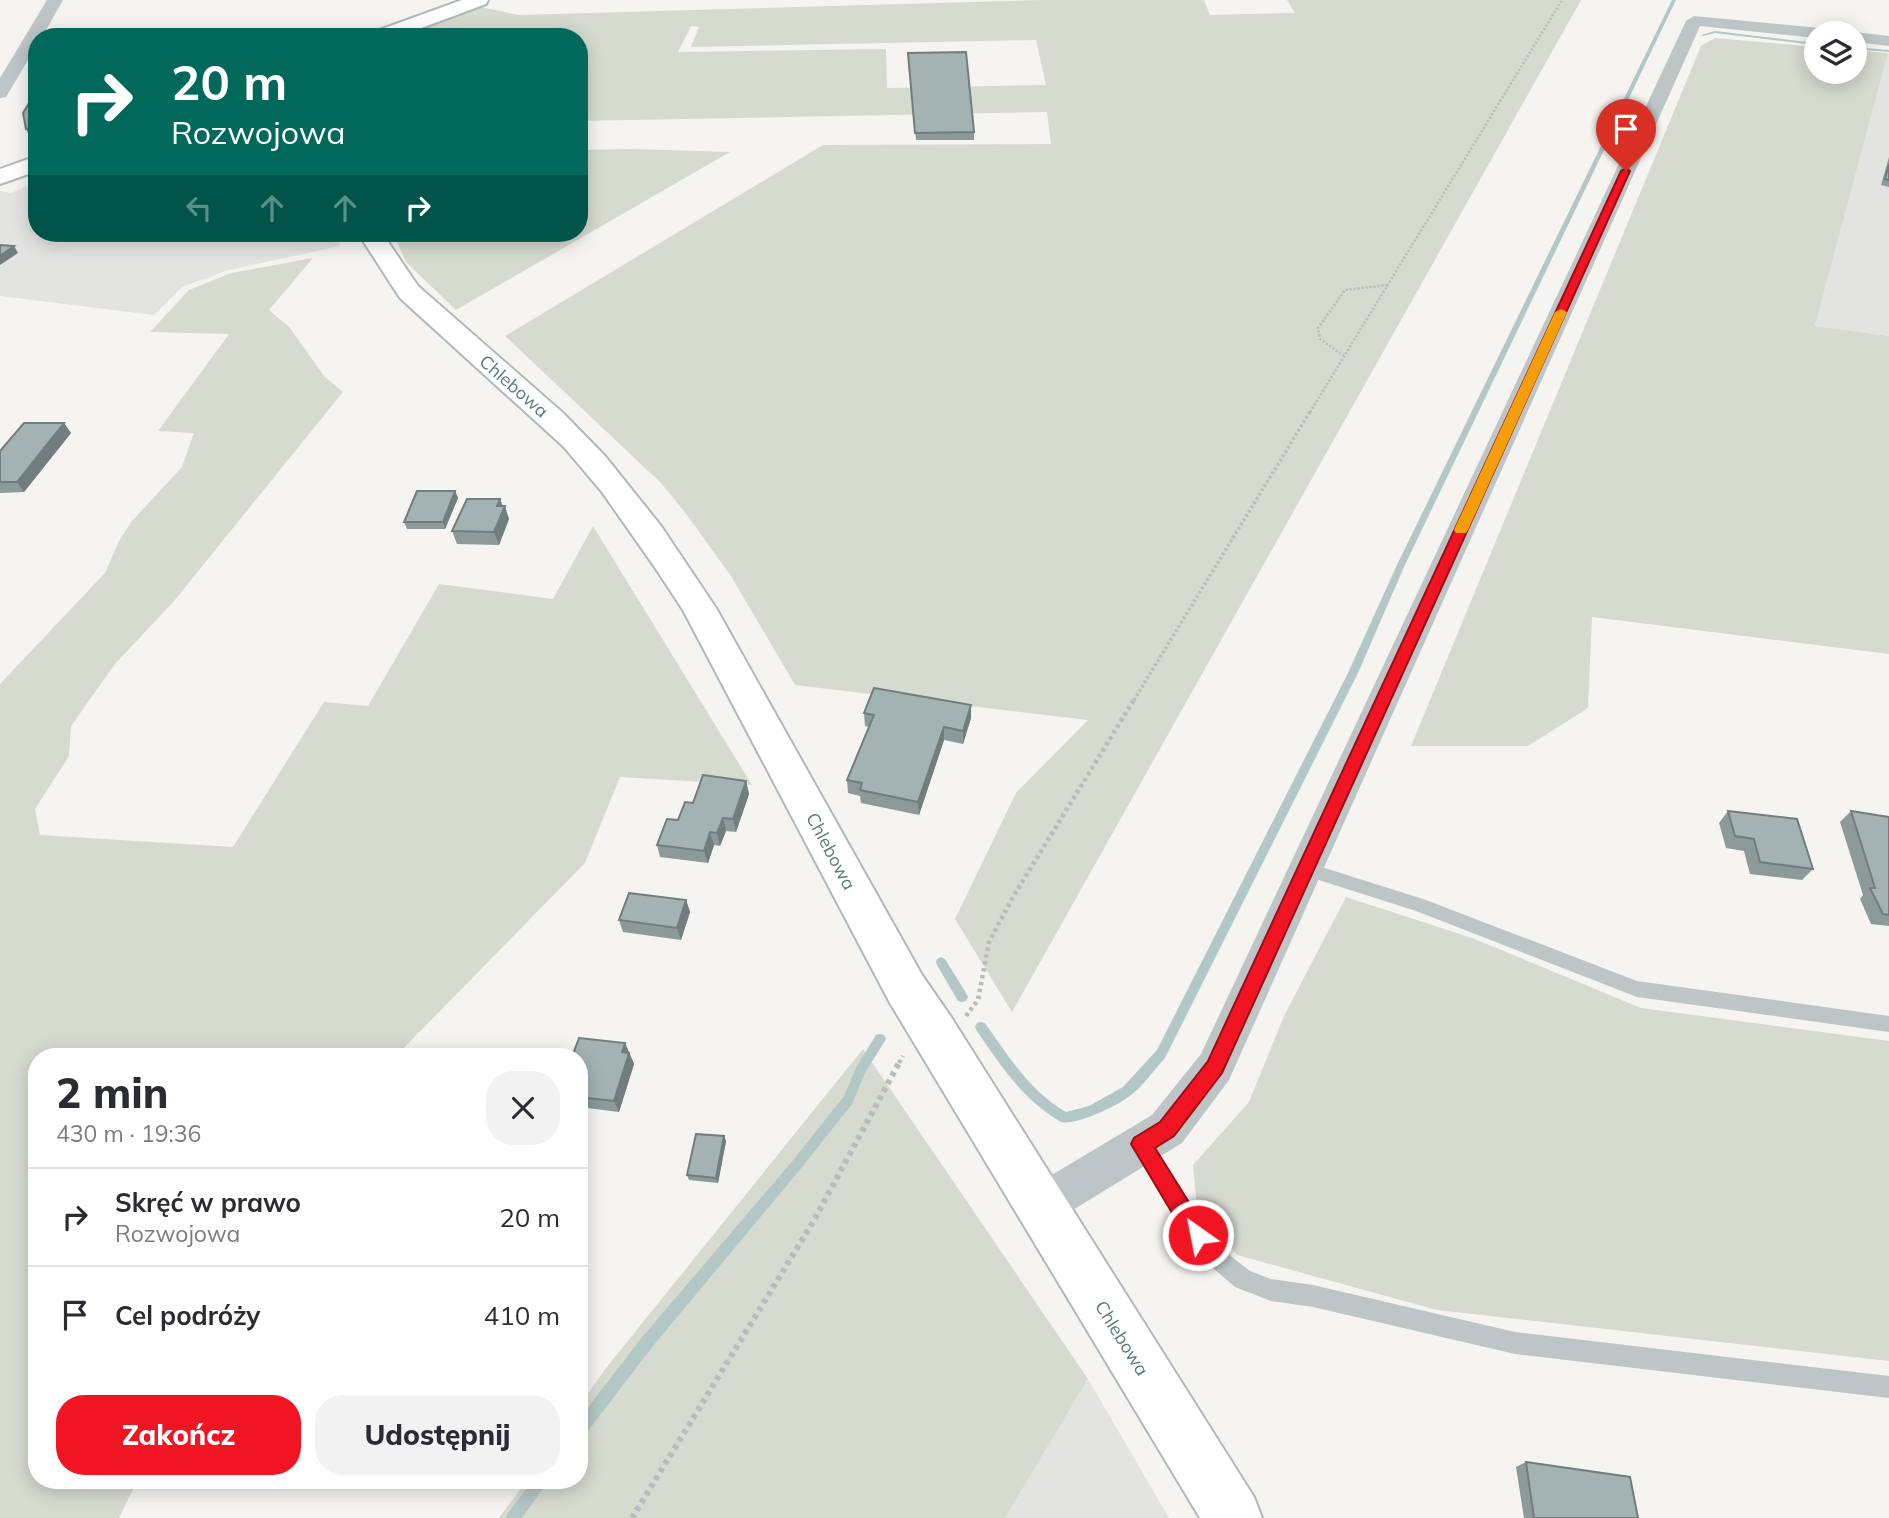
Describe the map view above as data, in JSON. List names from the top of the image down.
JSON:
{
  "streets": {
    "street": ["Chlebowa"]
  },
  "page": {
    "turn": ["20 m", "Rozwojowa"],
    "heading": ["2 min", "430 m · 19:36"],
    "list": [
      {
        "name": "Skręć w prawo",
        "note": "Rozwojowa",
        "value": "20 m"
      },
      {
        "name": "Cel podróży",
        "value": "410 m"
      }
    ],
    "buttons": ["Zakończ", "Udostępnij"]
  }
}
